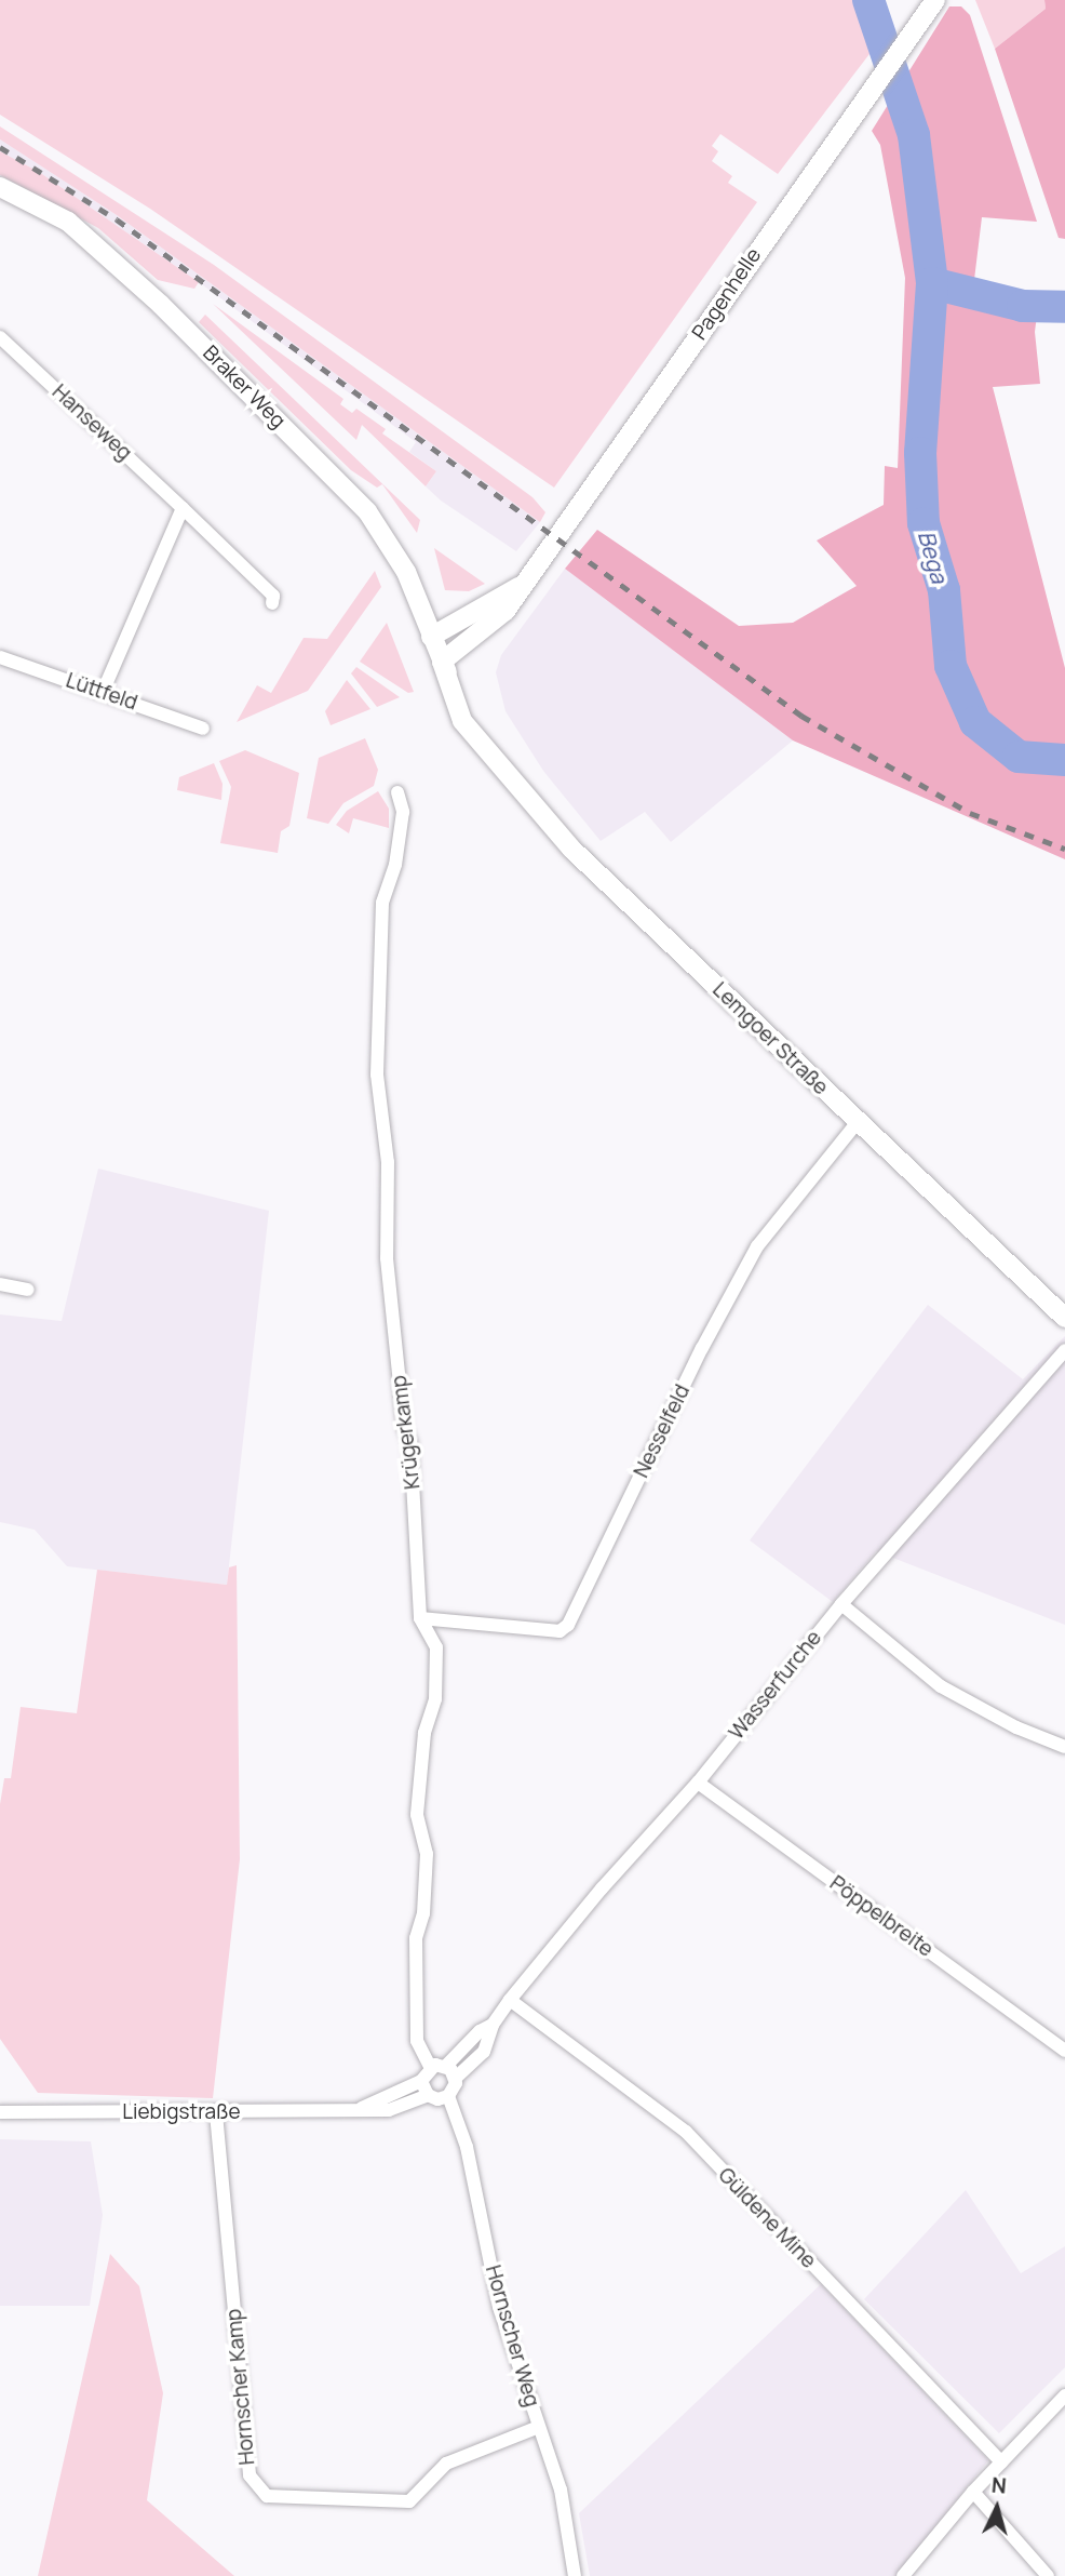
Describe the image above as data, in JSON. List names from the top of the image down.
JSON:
{
  "streets": {
    "main road": ["Pagenhelle", "Braker Weg", "Lemgoer Straße"],
    "street": [
      "Hanseweg",
      "Lüttfeld",
      "Nesselfeld",
      "Krügerkamp",
      "Wasserfurche",
      "Pöppelbreite",
      "Liebigstraße",
      "Güldene Mine",
      "Hornscher Weg",
      "Hornscher Kamp"
    ]
  },
  "crossings": [
    ["Pagenhelle", "Braker Weg"],
    ["Pagenhelle", "Lemgoer Straße"],
    ["Braker Weg", "Lemgoer Straße"],
    ["Lemgoer Straße", "Nesselfeld"],
    ["Nesselfeld", "Krügerkamp"],
    ["Krügerkamp", "Wasserfurche"],
    ["Krügerkamp", "Liebigstraße"],
    ["Krügerkamp", "Hornscher Weg"],
    ["Wasserfurche", "Pöppelbreite"],
    ["Wasserfurche", "Liebigstraße"],
    ["Wasserfurche", "Güldene Mine"],
    ["Wasserfurche", "Hornscher Weg"],
    ["Liebigstraße", "Hornscher Weg"],
    ["Liebigstraße", "Hornscher Kamp"],
    ["Hornscher Weg", "Hornscher Kamp"]
  ],
  "water": ["Bega"],
  "north": "top"
}
